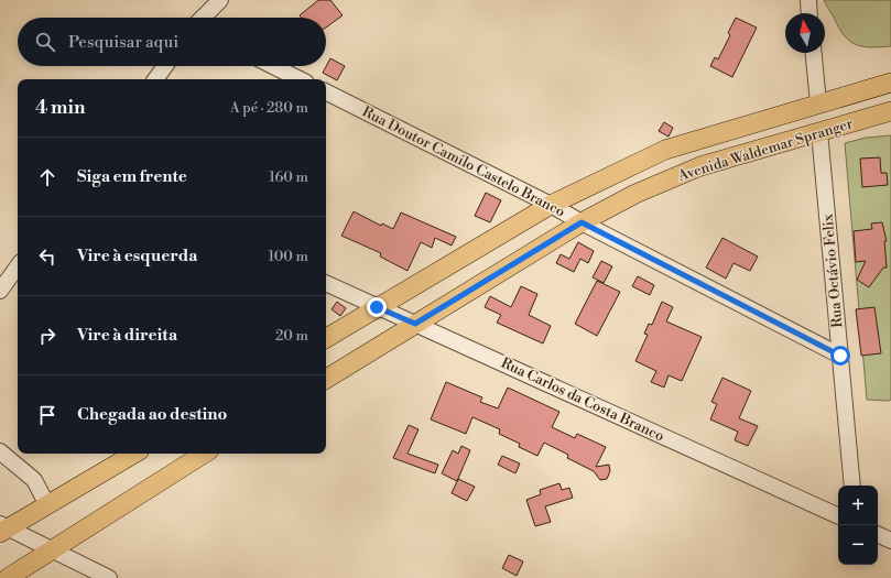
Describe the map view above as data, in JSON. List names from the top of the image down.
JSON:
{
  "streets": {
    "main road": ["Avenida Waldemar Spranger"],
    "street": ["Rua Doutor Camilo Castelo Branco", "Rua Octávio Felix", "Rua Carlos da Costa Branco"]
  },
  "crossings": [
    ["Avenida Waldemar Spranger", "Rua Doutor Camilo Castelo Branco"],
    ["Avenida Waldemar Spranger", "Rua Octávio Felix"],
    ["Avenida Waldemar Spranger", "Rua Carlos da Costa Branco"],
    ["Rua Doutor Camilo Castelo Branco", "Rua Octávio Felix"]
  ],
  "north": "top",
  "page": {
    "search": "Pesquisar aqui",
    "heading": ["4 min", "A pé · 280 m"],
    "list": [
      ["Siga em frente", "160 m"],
      ["Vire à esquerda", "100 m"],
      ["Vire à direita", "20 m"],
      "Chegada ao destino"
    ],
    "map_buttons": ["+", "−"]
  }
}
